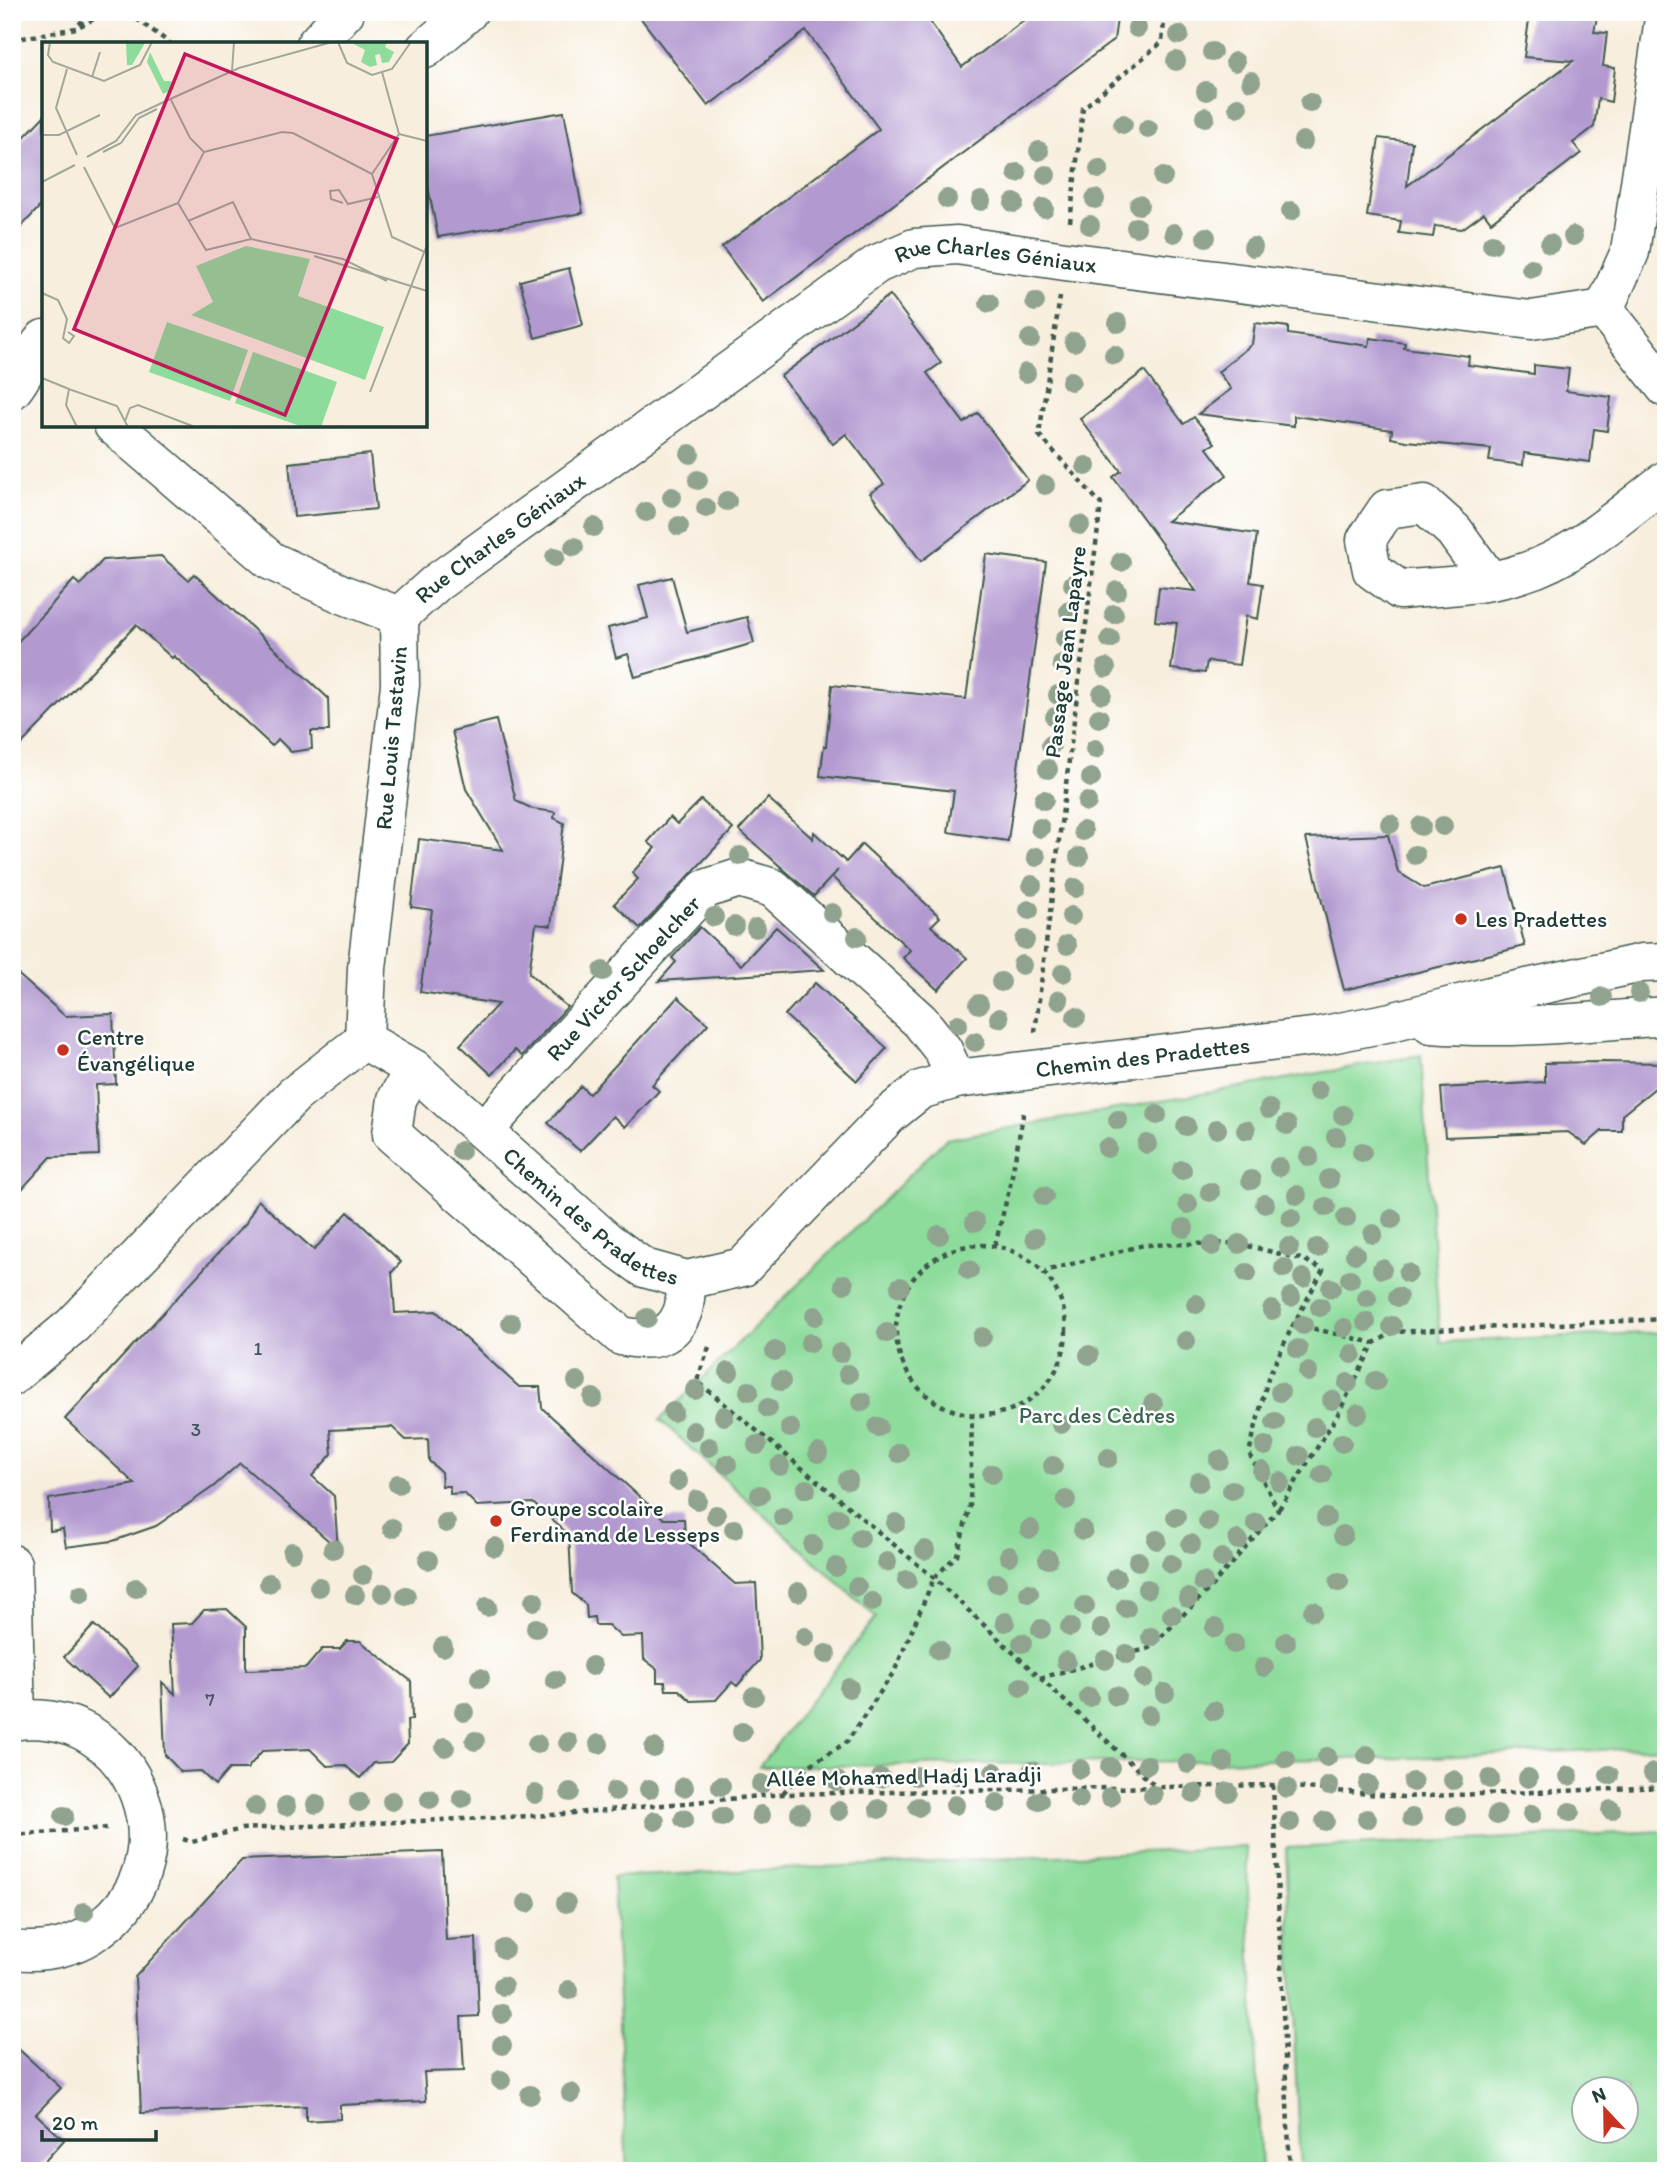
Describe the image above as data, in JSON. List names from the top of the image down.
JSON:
{
  "streets": {
    "street": [
      "Rue Charles Géniaux",
      "Rue Louis Tastavin",
      "Rue Victor Schoelcher",
      "Chemin des Pradettes"
    ],
    "path": ["Passage Jean Lapayre", "Allée Mohamed Hadj Laradji"]
  },
  "crossings": [
    ["Rue Charles Géniaux", "Passage Jean Lapayre"],
    ["Rue Charles Géniaux", "Rue Louis Tastavin"],
    ["Passage Jean Lapayre", "Chemin des Pradettes"],
    ["Rue Louis Tastavin", "Chemin des Pradettes"],
    ["Rue Victor Schoelcher", "Chemin des Pradettes"]
  ],
  "parks": ["Parc des Cèdres"],
  "places": ["Les Pradettes", "Centre Évangélique", "Groupe scolaire Ferdinand de Lesseps"],
  "house_numbers": ["1", "3", "7"],
  "scale_bar": "20 m",
  "north": "top"
}
